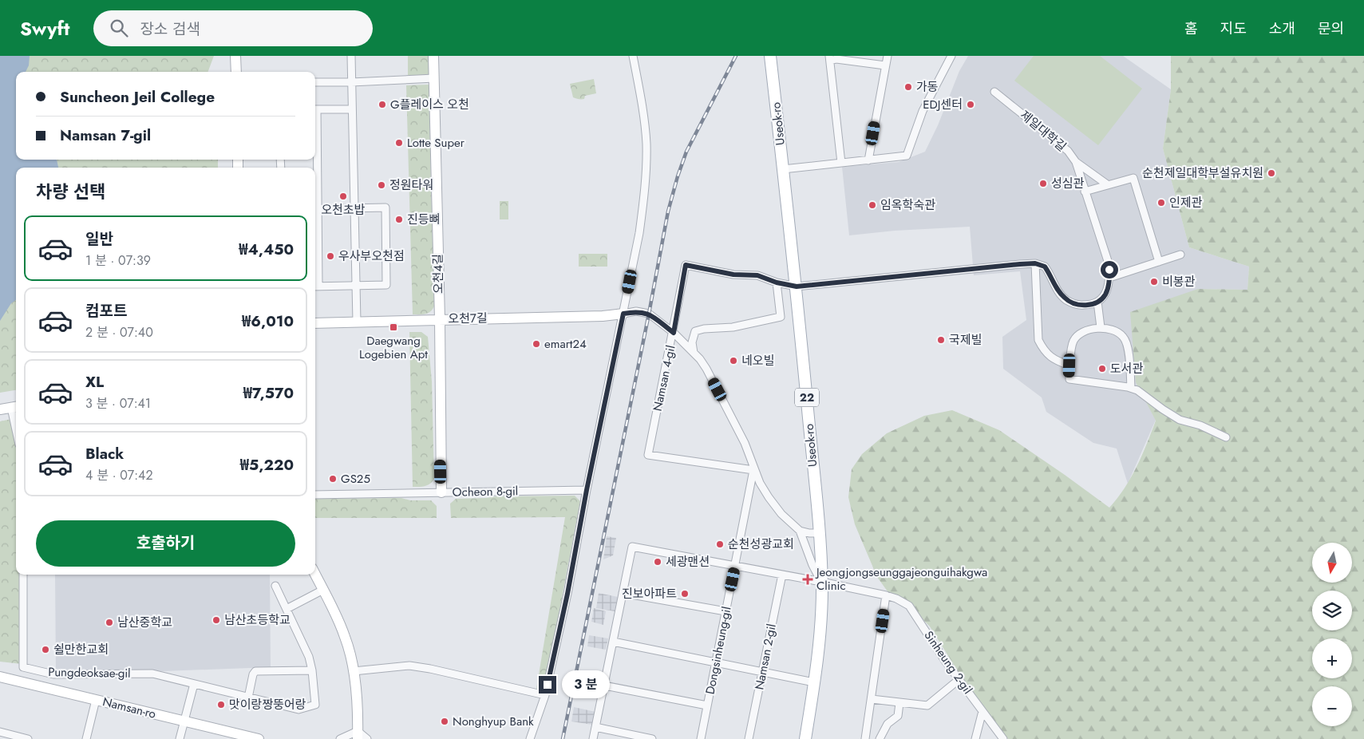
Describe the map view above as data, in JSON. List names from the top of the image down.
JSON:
{
  "streets": {
    "main road": ["Useok-ro", "22"],
    "street": [
      "제일대학길",
      "오천4길",
      "오천7길",
      "Namsan 4-gil",
      "Ocheon 8-gil",
      "Dongsinheung-gil",
      "Namsan 2-gil",
      "Sinheung 2-gil",
      "Pungdeoksae-gil",
      "Namsan-ro"
    ]
  },
  "crossings": [
    ["Useok-ro", "Sinheung 2-gil"],
    ["오천4길", "오천7길"],
    ["오천4길", "Ocheon 8-gil"],
    ["Namsan 4-gil", "Dongsinheung-gil"]
  ],
  "places": {
    "other": [
      "가동",
      "G플레이스 오천",
      "EDJ센터",
      "Lotte Super",
      "순천제일대학부설유치원",
      "성심관",
      "정원타워",
      "오천초밥",
      "인제관",
      "임옥학숙관",
      "진등뼈",
      "우사부오천점",
      "비봉관",
      "국제빌",
      "emart24",
      "네오빌",
      "도서관",
      "GS25",
      "순천성광교회",
      "세광맨션",
      "진보아파트",
      "남산초등학교",
      "남산중학교",
      "쉴만한교회",
      "맛이랑짱뚱어랑",
      "Nonghyup Bank"
    ],
    "transit": ["Daegwang Logebien Apt"],
    "health": ["Jeongjongseunggajeonguihakgwa Clinic"]
  },
  "north": "bottom",
  "page": {
    "header": "Swyft",
    "search": "장소 검색",
    "nav": [
      "홈",
      "지도",
      "소개",
      "문의"
    ],
    "banner": ["Suncheon Jeil College", "Namsan 7-gil"],
    "heading": "차량 선택",
    "list": [
      {
        "name": "일반",
        "note": "1 분 · 07:39",
        "value": "₩4,450"
      },
      {
        "name": "컴포트",
        "note": "2 분 · 07:40",
        "value": "₩6,010"
      },
      {
        "name": "XL",
        "note": "3 분 · 07:41",
        "value": "₩7,570"
      },
      {
        "name": "Black",
        "note": "4 분 · 07:42",
        "value": "₩5,220"
      }
    ],
    "buttons": "호출하기",
    "map_buttons": ["+", "−"],
    "bubble": "3 분"
  }
}
